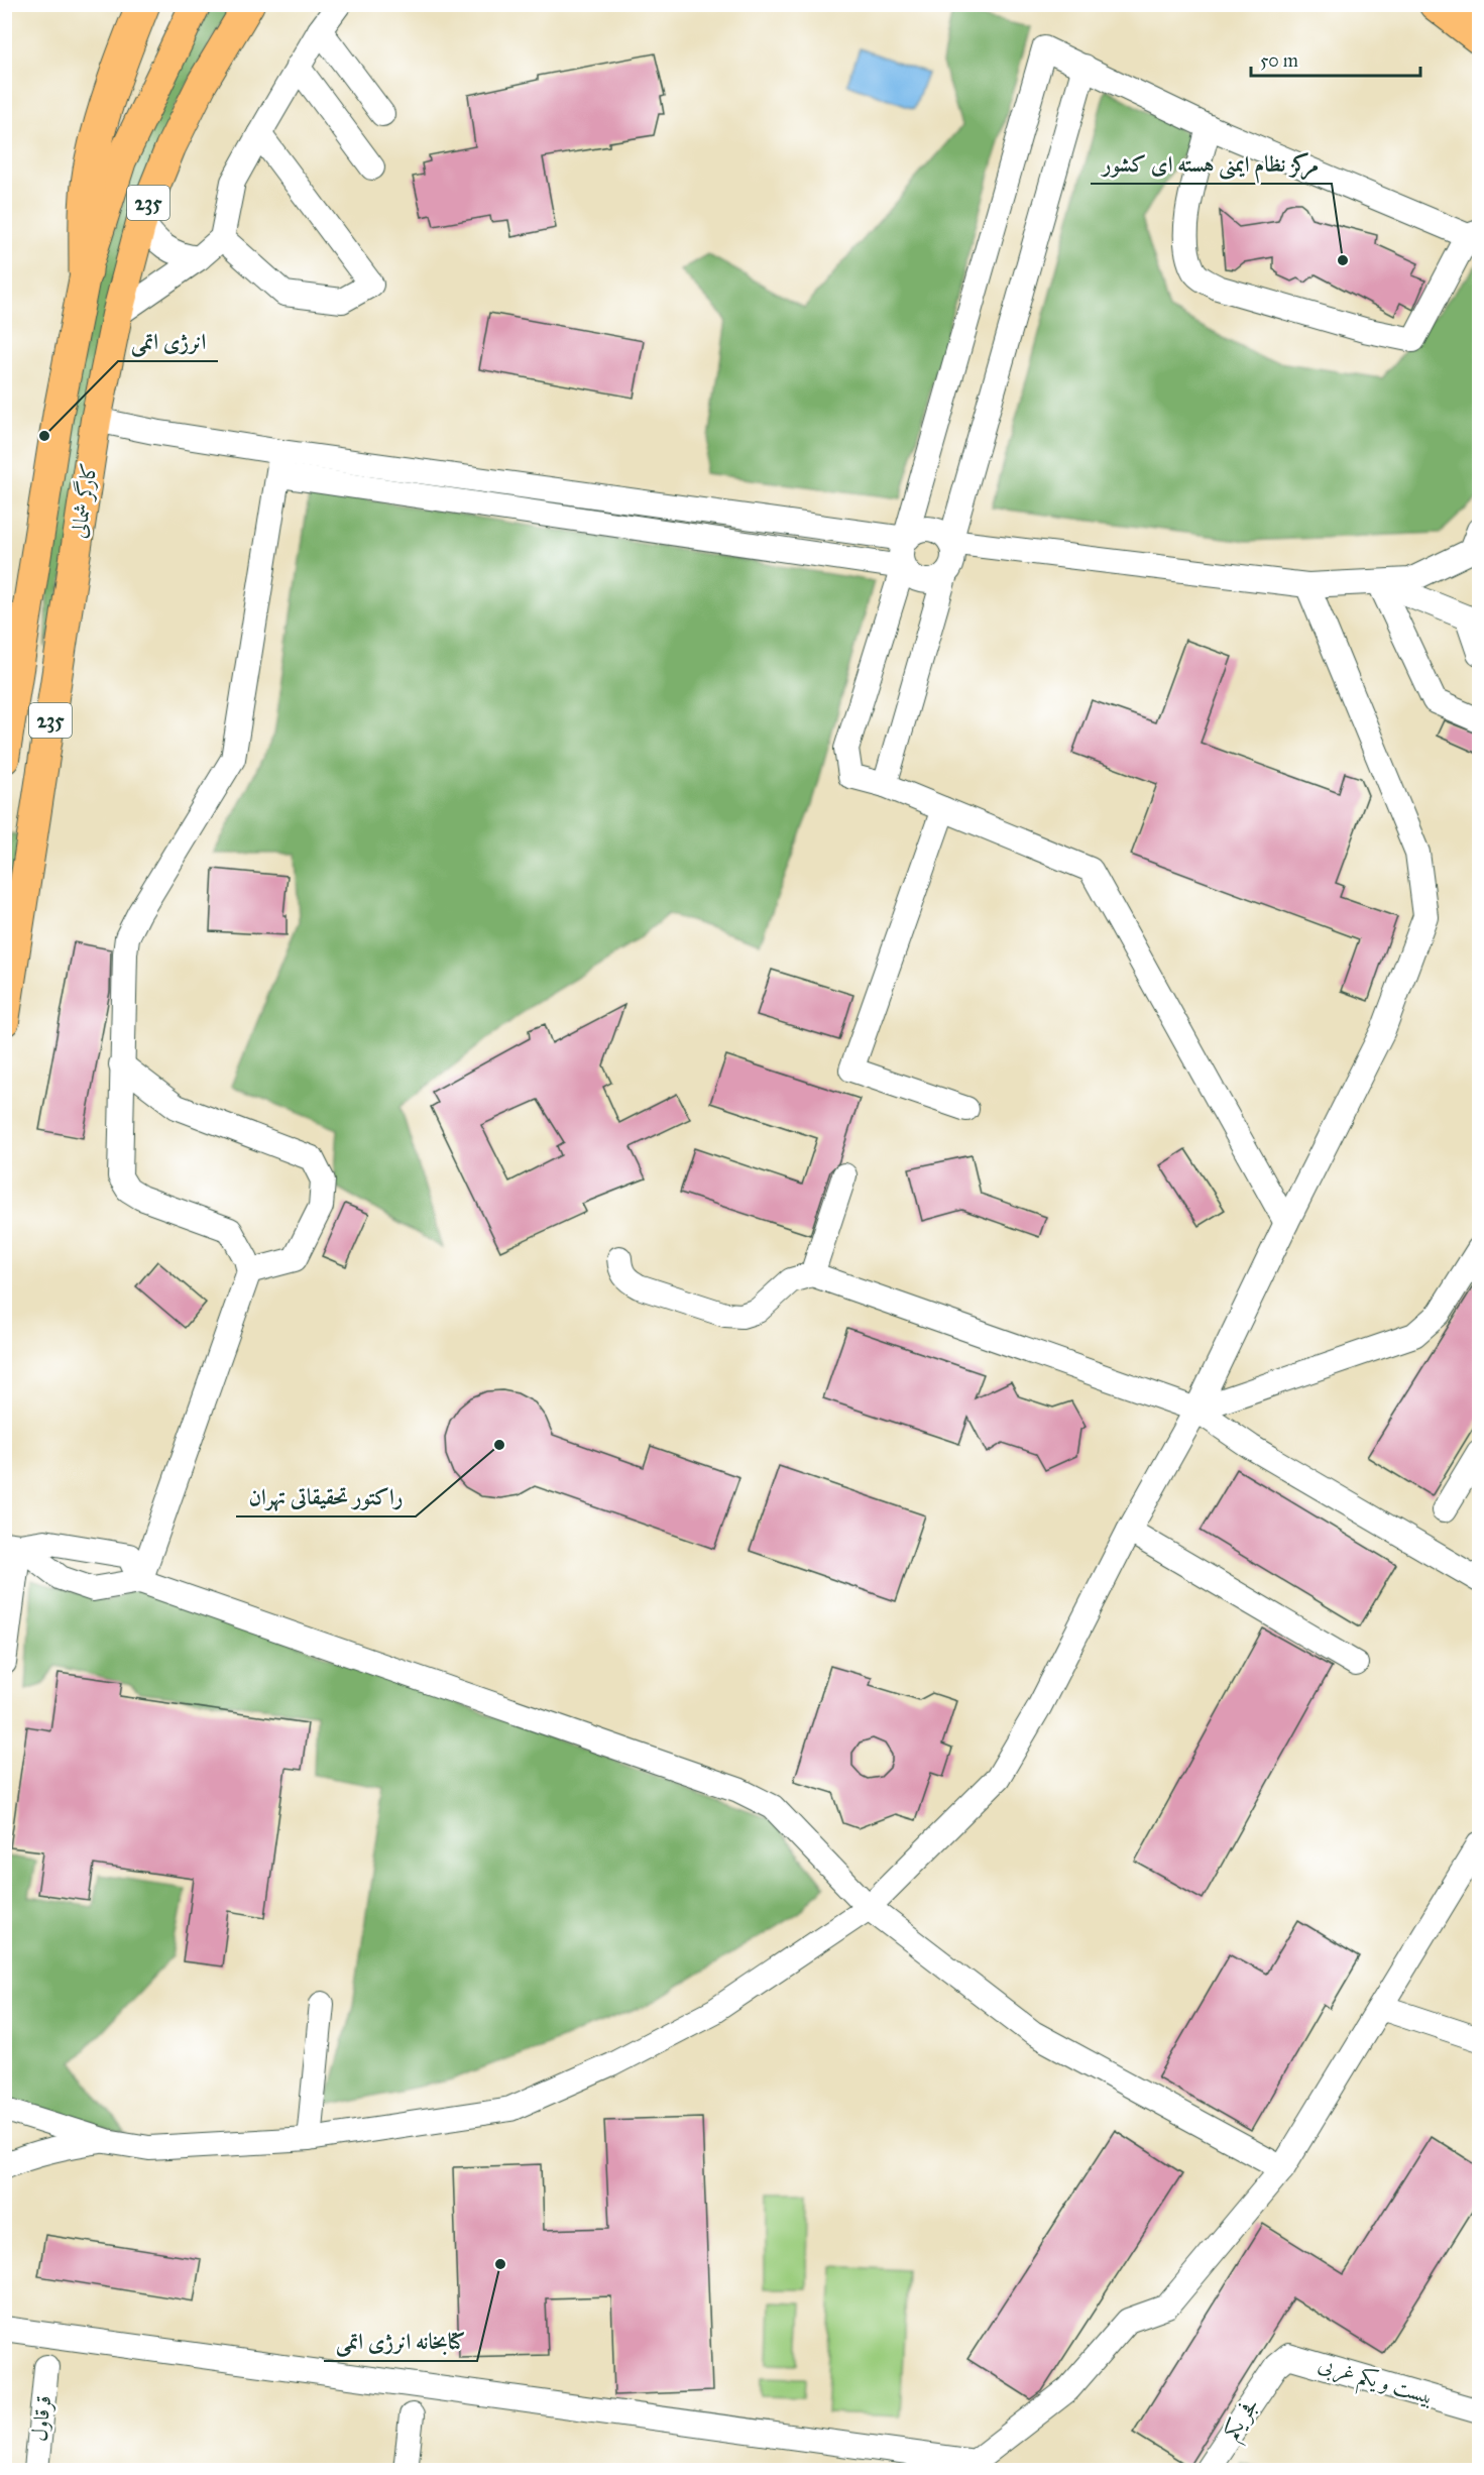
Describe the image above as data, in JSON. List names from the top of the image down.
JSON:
{
  "streets": {
    "main road": ["235", "کارگر شمالی"],
    "street": ["بیست و یکم غربی", "قرقاول", "فجر یکم"]
  },
  "crossings": [
    ["بیست و یکم غربی", "فجر یکم"]
  ],
  "places": [
    "مرکز نظام ایمنی هسته ای کشور",
    "انرژی اتمی",
    "راکتور تحقیقاتی تهران",
    "کتابخانه انرژی اتمی"
  ],
  "scale_bar": "50 m"
}
